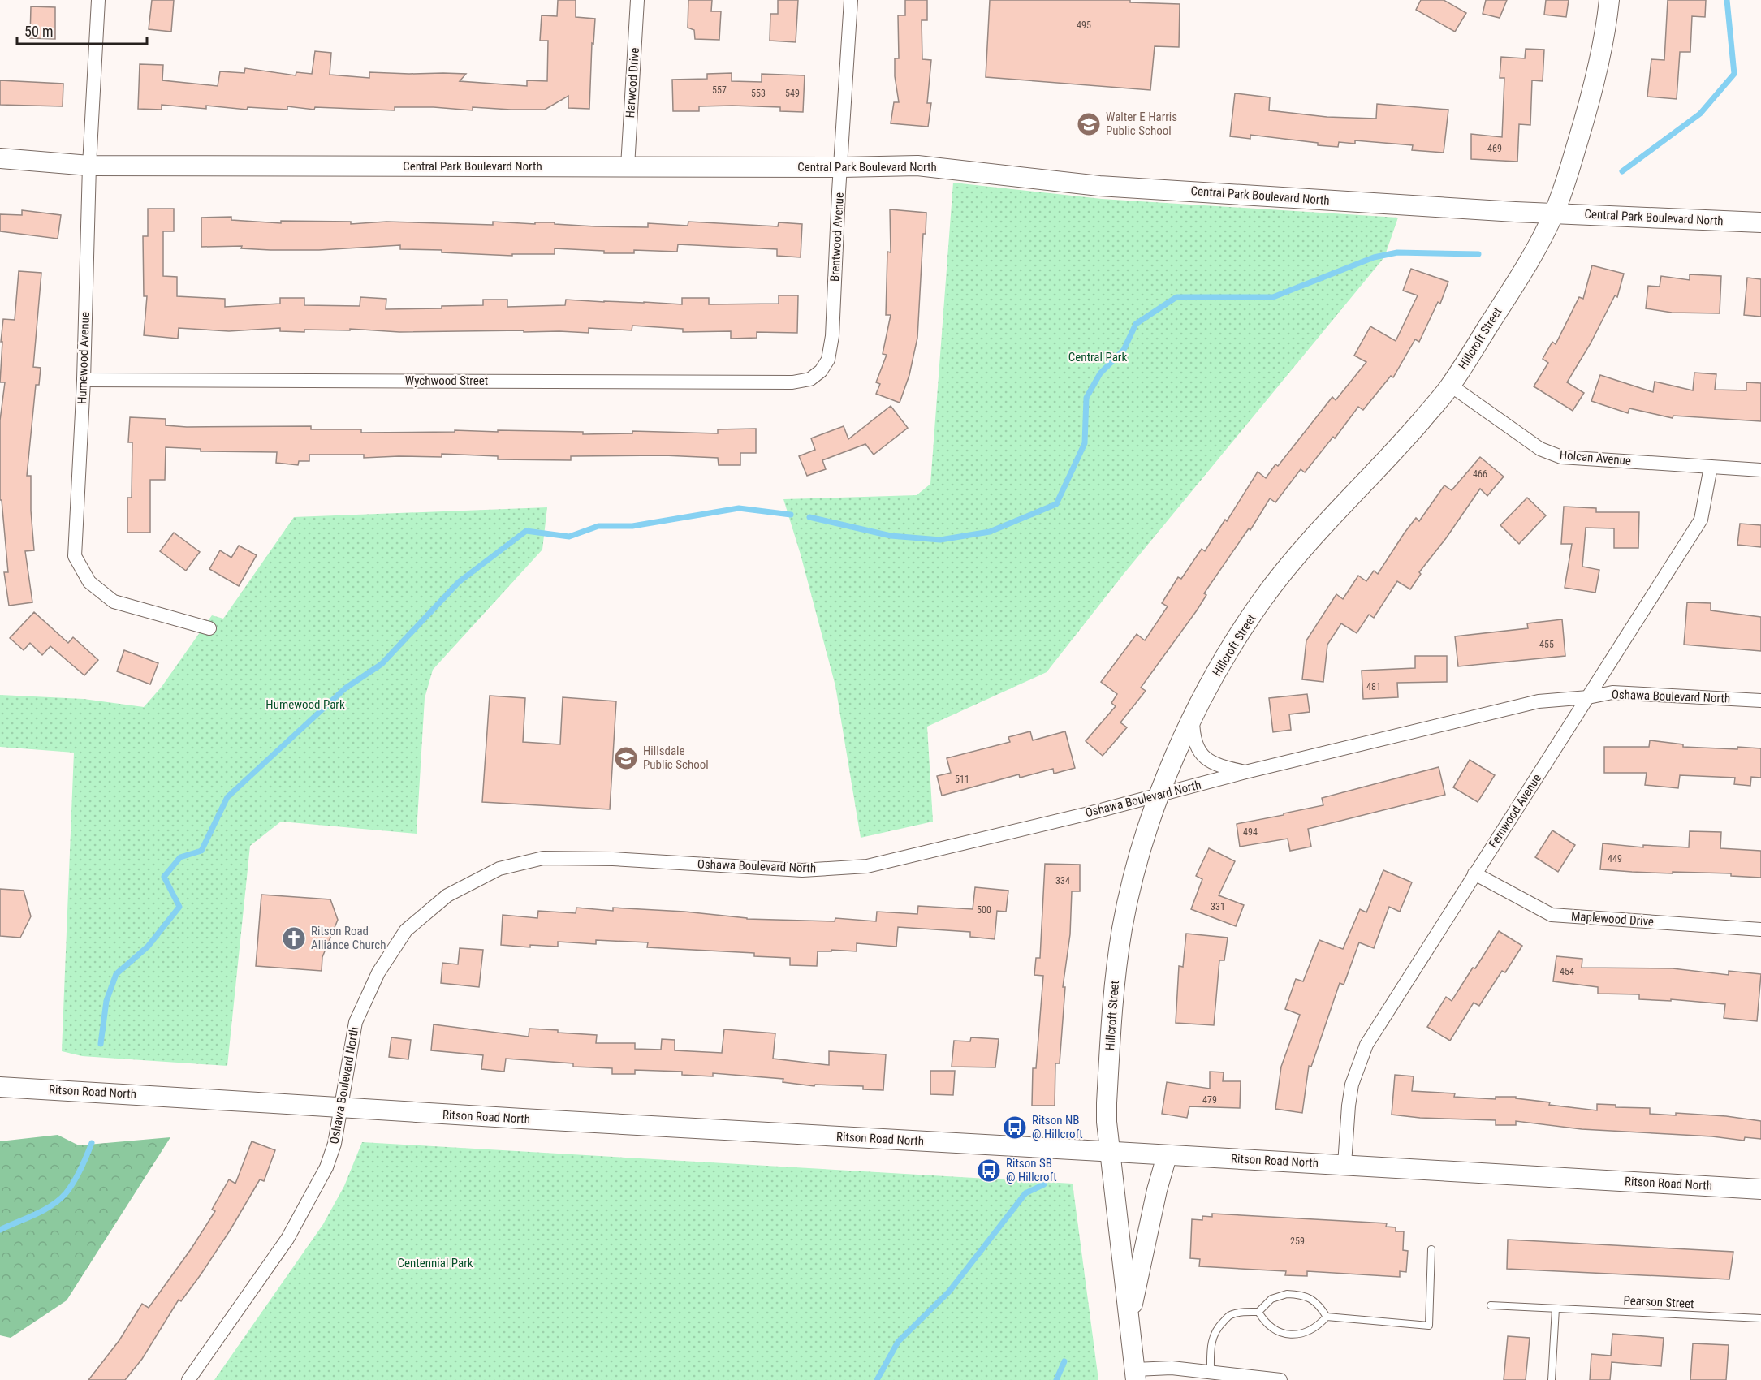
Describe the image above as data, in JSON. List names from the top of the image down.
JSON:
{
  "streets": {
    "street": [
      "Harwood Drive",
      "Central Park Boulevard North",
      "Brentwood Avenue",
      "Hillcroft Street",
      "Humewood Avenue",
      "Wychwood Street",
      "Holcan Avenue",
      "Oshawa Boulevard North",
      "Fernwood Avenue",
      "Maplewood Drive",
      "Ritson Road North"
    ],
    "lane": ["Pearson Street"]
  },
  "crossings": [
    ["Harwood Drive", "Central Park Boulevard North"],
    ["Central Park Boulevard North", "Brentwood Avenue"],
    ["Central Park Boulevard North", "Hillcroft Street"],
    ["Central Park Boulevard North", "Humewood Avenue"],
    ["Brentwood Avenue", "Wychwood Street"],
    ["Hillcroft Street", "Holcan Avenue"],
    ["Hillcroft Street", "Oshawa Boulevard North"],
    ["Hillcroft Street", "Ritson Road North"],
    ["Humewood Avenue", "Wychwood Street"],
    ["Holcan Avenue", "Fernwood Avenue"],
    ["Oshawa Boulevard North", "Fernwood Avenue"],
    ["Oshawa Boulevard North", "Ritson Road North"],
    ["Fernwood Avenue", "Maplewood Drive"],
    ["Fernwood Avenue", "Ritson Road North"]
  ],
  "parks": ["Central Park", "Humewood Park", "Centennial Park"],
  "places": {
    "school or university": ["Walter E Harris Public School", "Hillsdale Public School"],
    "church": ["Ritson Road Alliance Church"],
    "bus stop": ["Ritson NB @ Hillcroft", "Ritson SB @ Hillcroft"]
  },
  "house_numbers": [
    "495",
    "557",
    "553",
    "549",
    "469",
    "466",
    "455",
    "481",
    "511",
    "494",
    "449",
    "334",
    "331",
    "500",
    "454",
    "479",
    "259"
  ],
  "scale_bar": "50 m"
}
